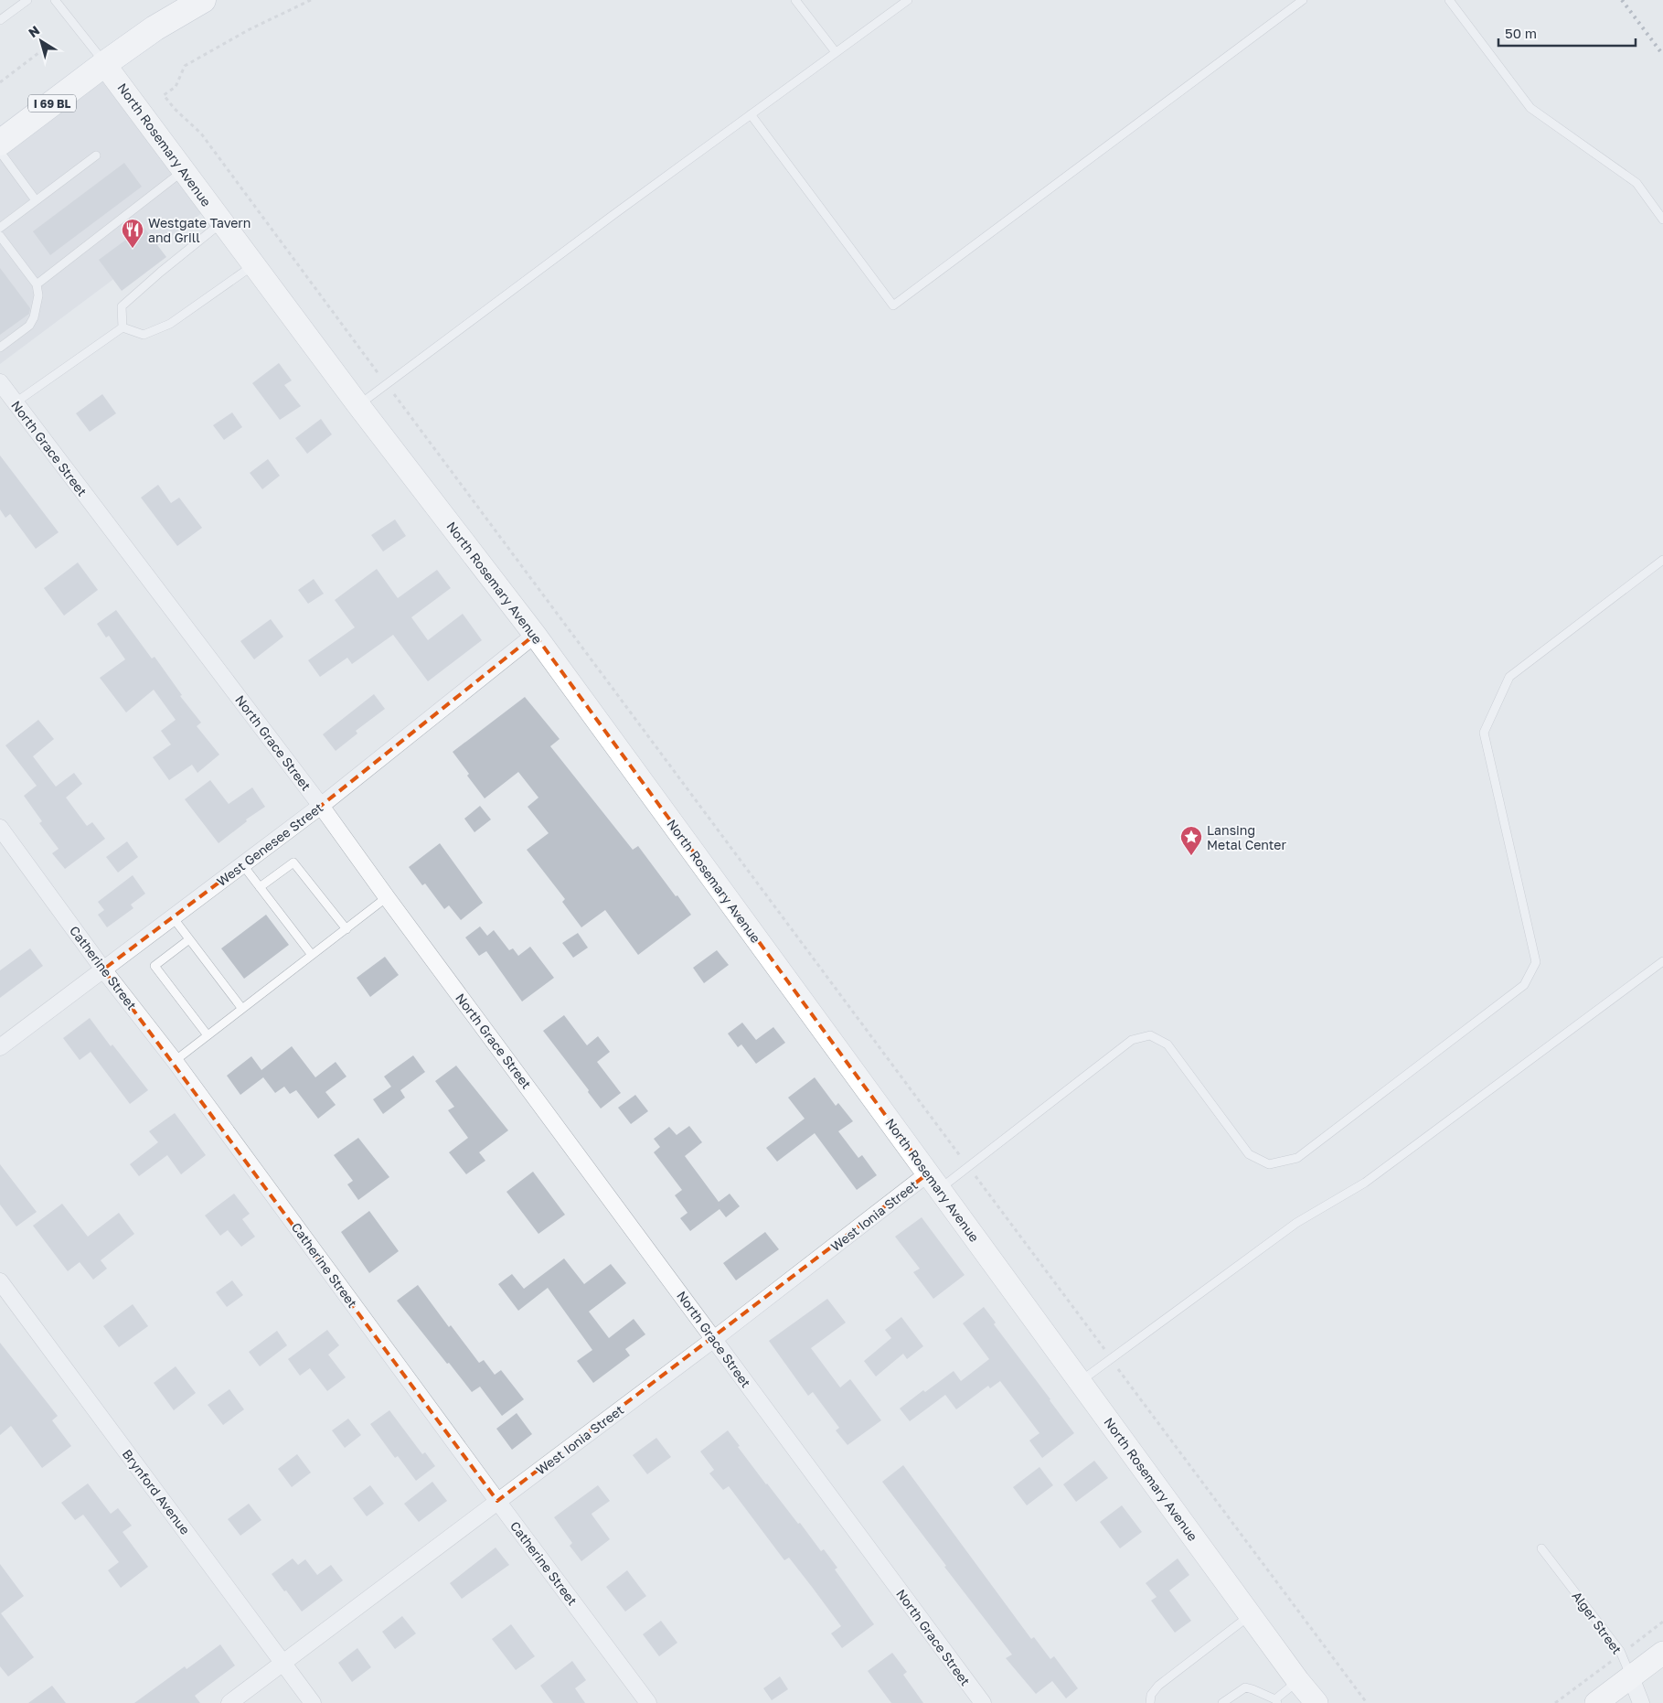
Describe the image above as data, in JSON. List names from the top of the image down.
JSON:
{
  "streets": {
    "main road": ["I 69 BL"],
    "street": [
      "North Rosemary Avenue",
      "North Grace Street",
      "West Genesee Street",
      "Catherine Street",
      "West Ionia Street",
      "Brynford Avenue",
      "Alger Street"
    ]
  },
  "crossings": [
    ["I 69 BL", "North Rosemary Avenue"],
    ["North Rosemary Avenue", "West Genesee Street"],
    ["North Rosemary Avenue", "West Ionia Street"],
    ["North Grace Street", "West Genesee Street"],
    ["North Grace Street", "West Ionia Street"],
    ["West Genesee Street", "Catherine Street"],
    ["Catherine Street", "West Ionia Street"],
    ["West Ionia Street", "Brynford Avenue"]
  ],
  "places": {
    "restaurant": ["Westgate Tavern and Grill"],
    "place": ["Lansing Metal Center"]
  },
  "scale_bar": "50 m",
  "north": "top left"
}
